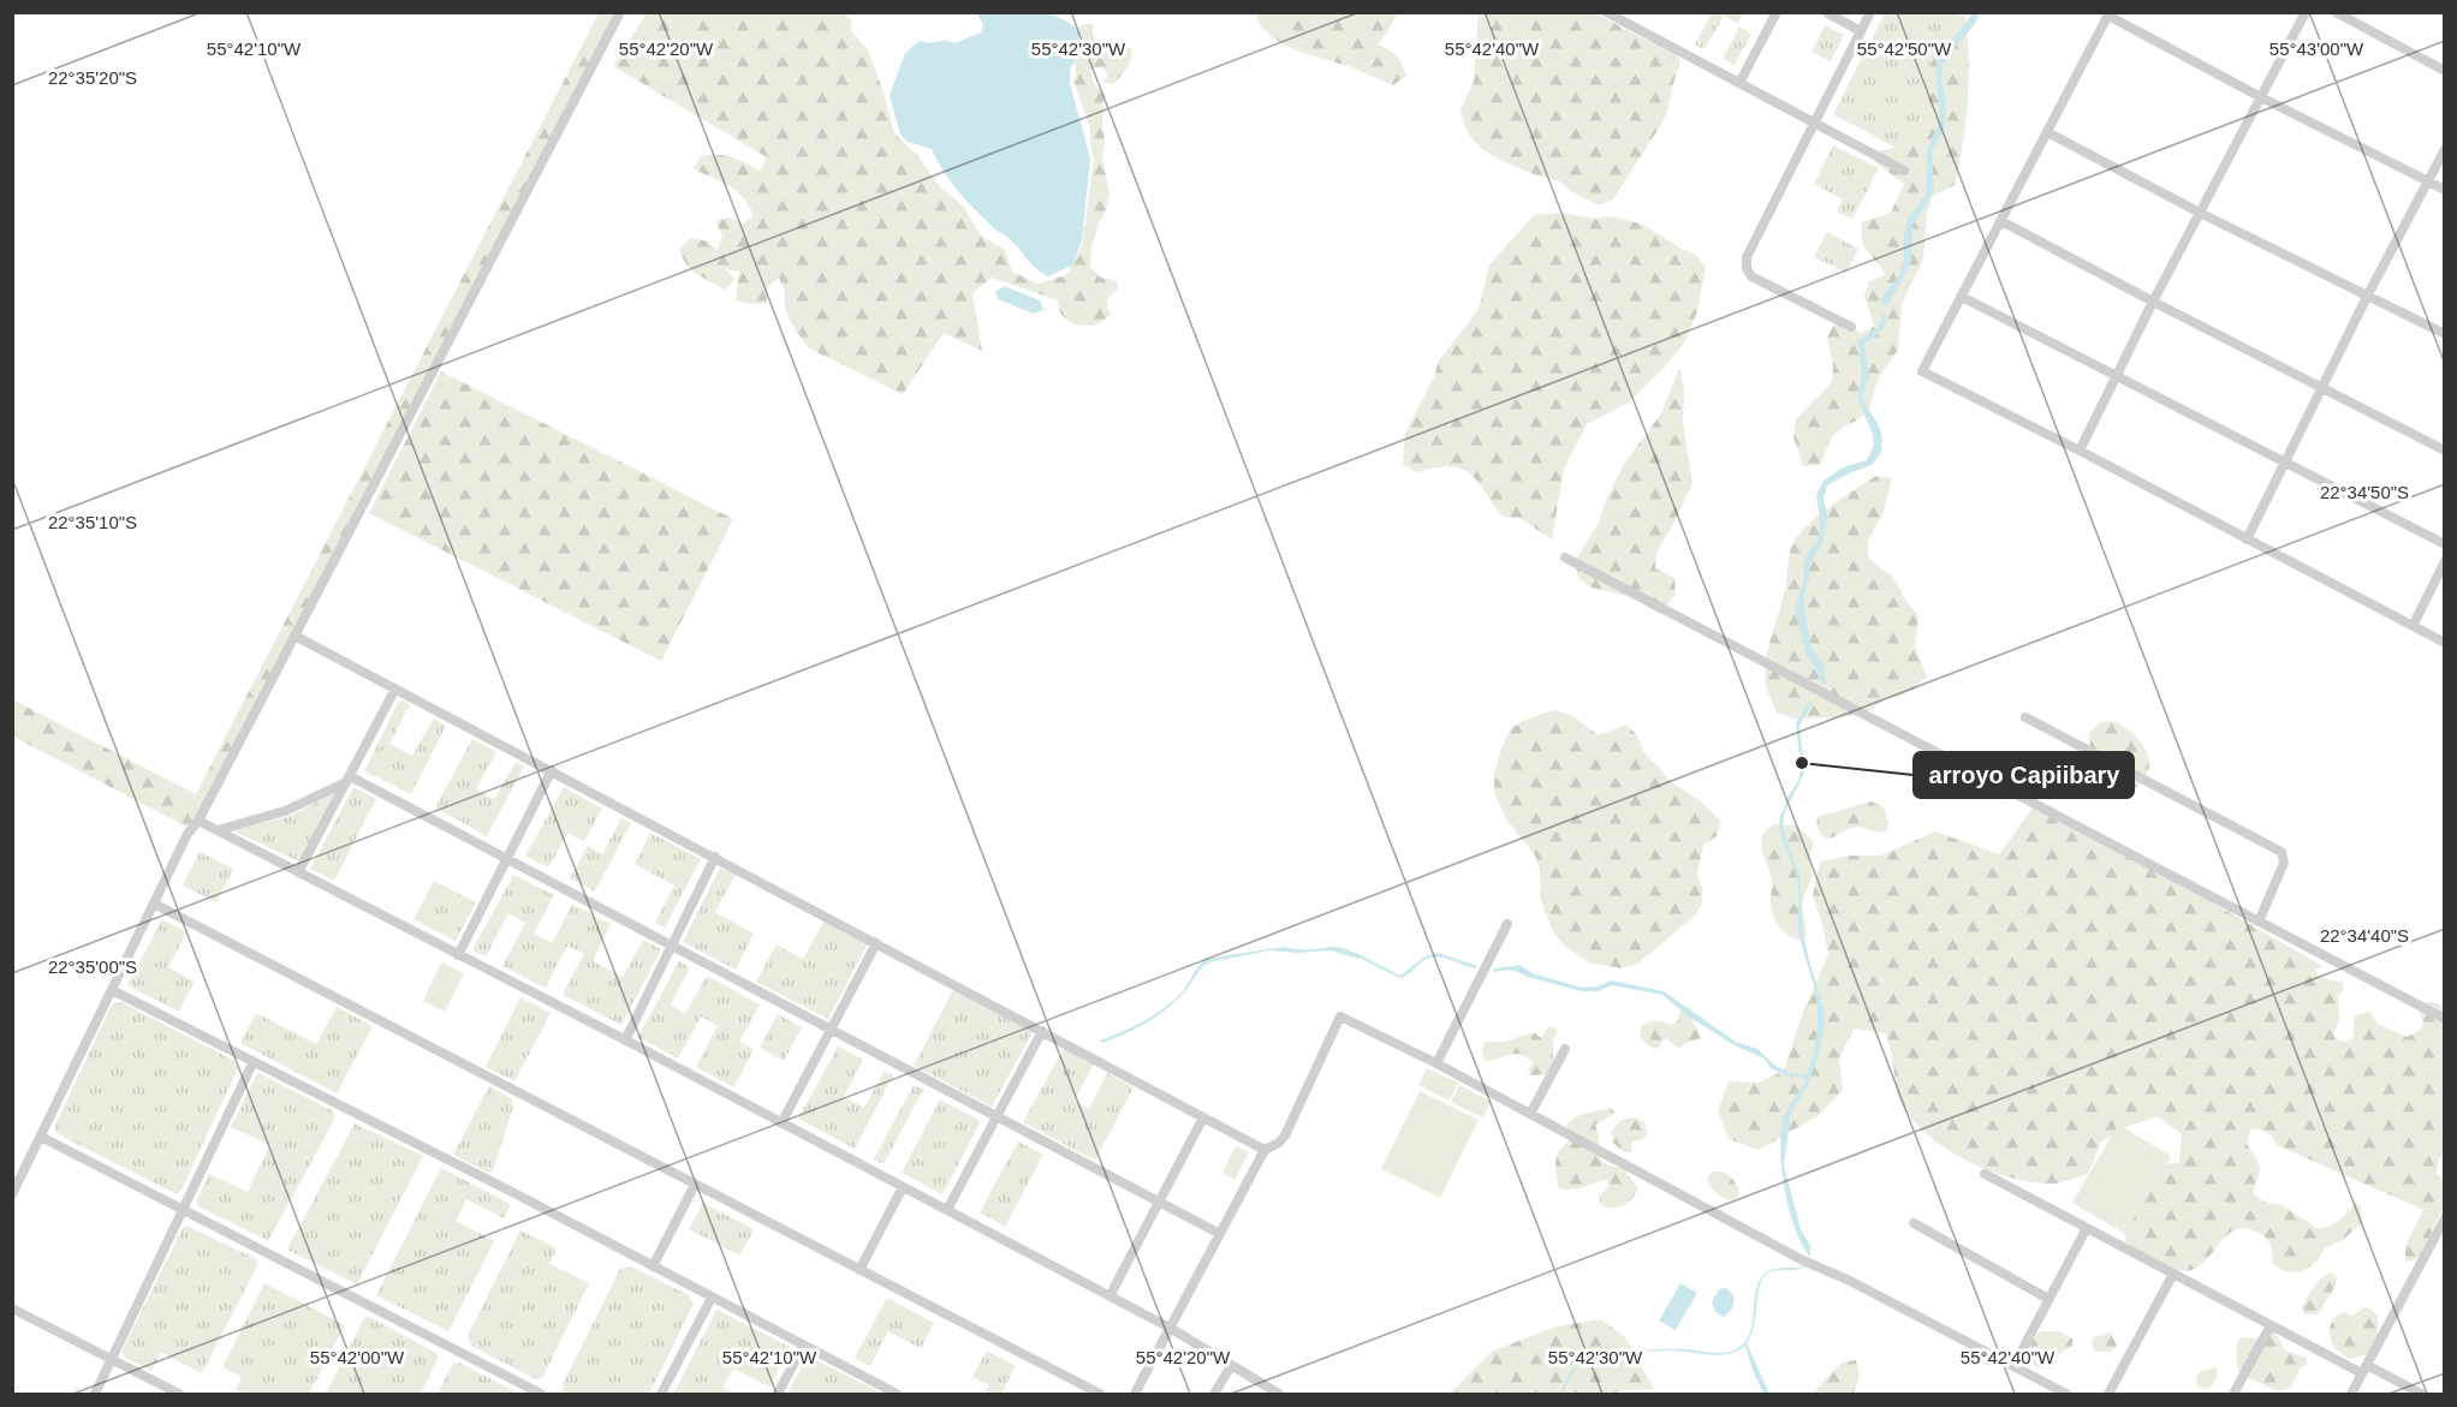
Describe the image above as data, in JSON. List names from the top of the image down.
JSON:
{
  "places": ["arroyo Capiibary"],
  "coordinates": [
    "55°42'10\"W",
    "55°42'20\"W",
    "55°42'30\"W",
    "55°42'40\"W",
    "55°42'50\"W",
    "55°43'00\"W",
    "22°35'20\"S",
    "22°34'50\"S",
    "22°35'10\"S",
    "22°34'40\"S",
    "22°35'00\"S",
    "55°42'00\"W"
  ]
}
